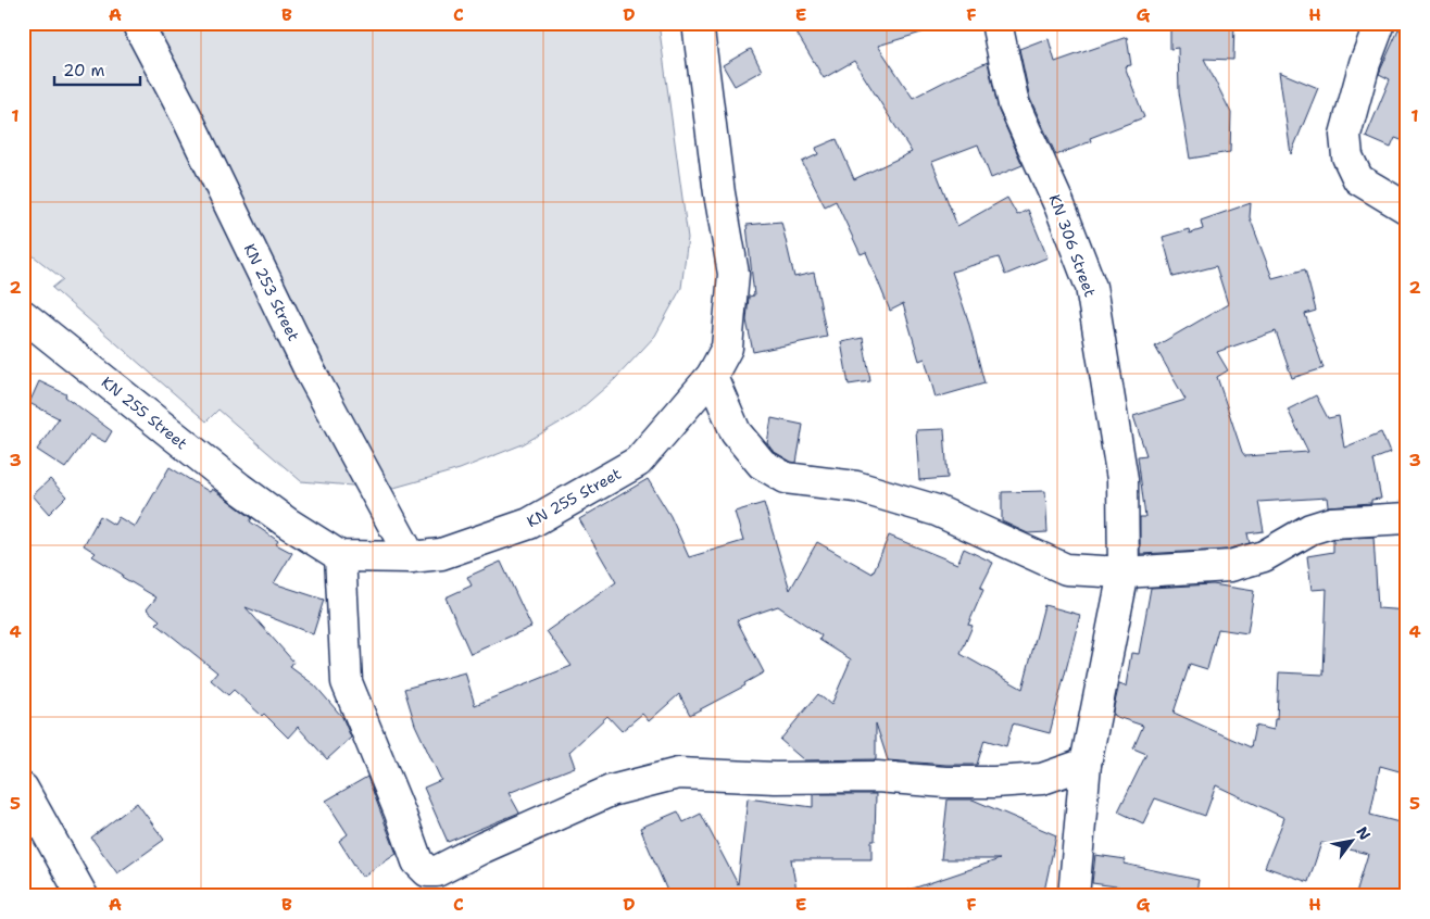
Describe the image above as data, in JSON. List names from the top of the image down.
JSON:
{
  "streets": {
    "street": ["KN 306 Street", "KN 253 Street", "KN 255 Street"]
  },
  "crossings": [
    ["KN 253 Street", "KN 255 Street"]
  ],
  "scale_bar": "20 m",
  "north": "top right",
  "grid": {
    "columns": [
      "A",
      "B",
      "C",
      "D",
      "E",
      "F",
      "G",
      "H"
    ],
    "rows": [
      "1",
      "2",
      "3",
      "4",
      "5"
    ]
  }
}
